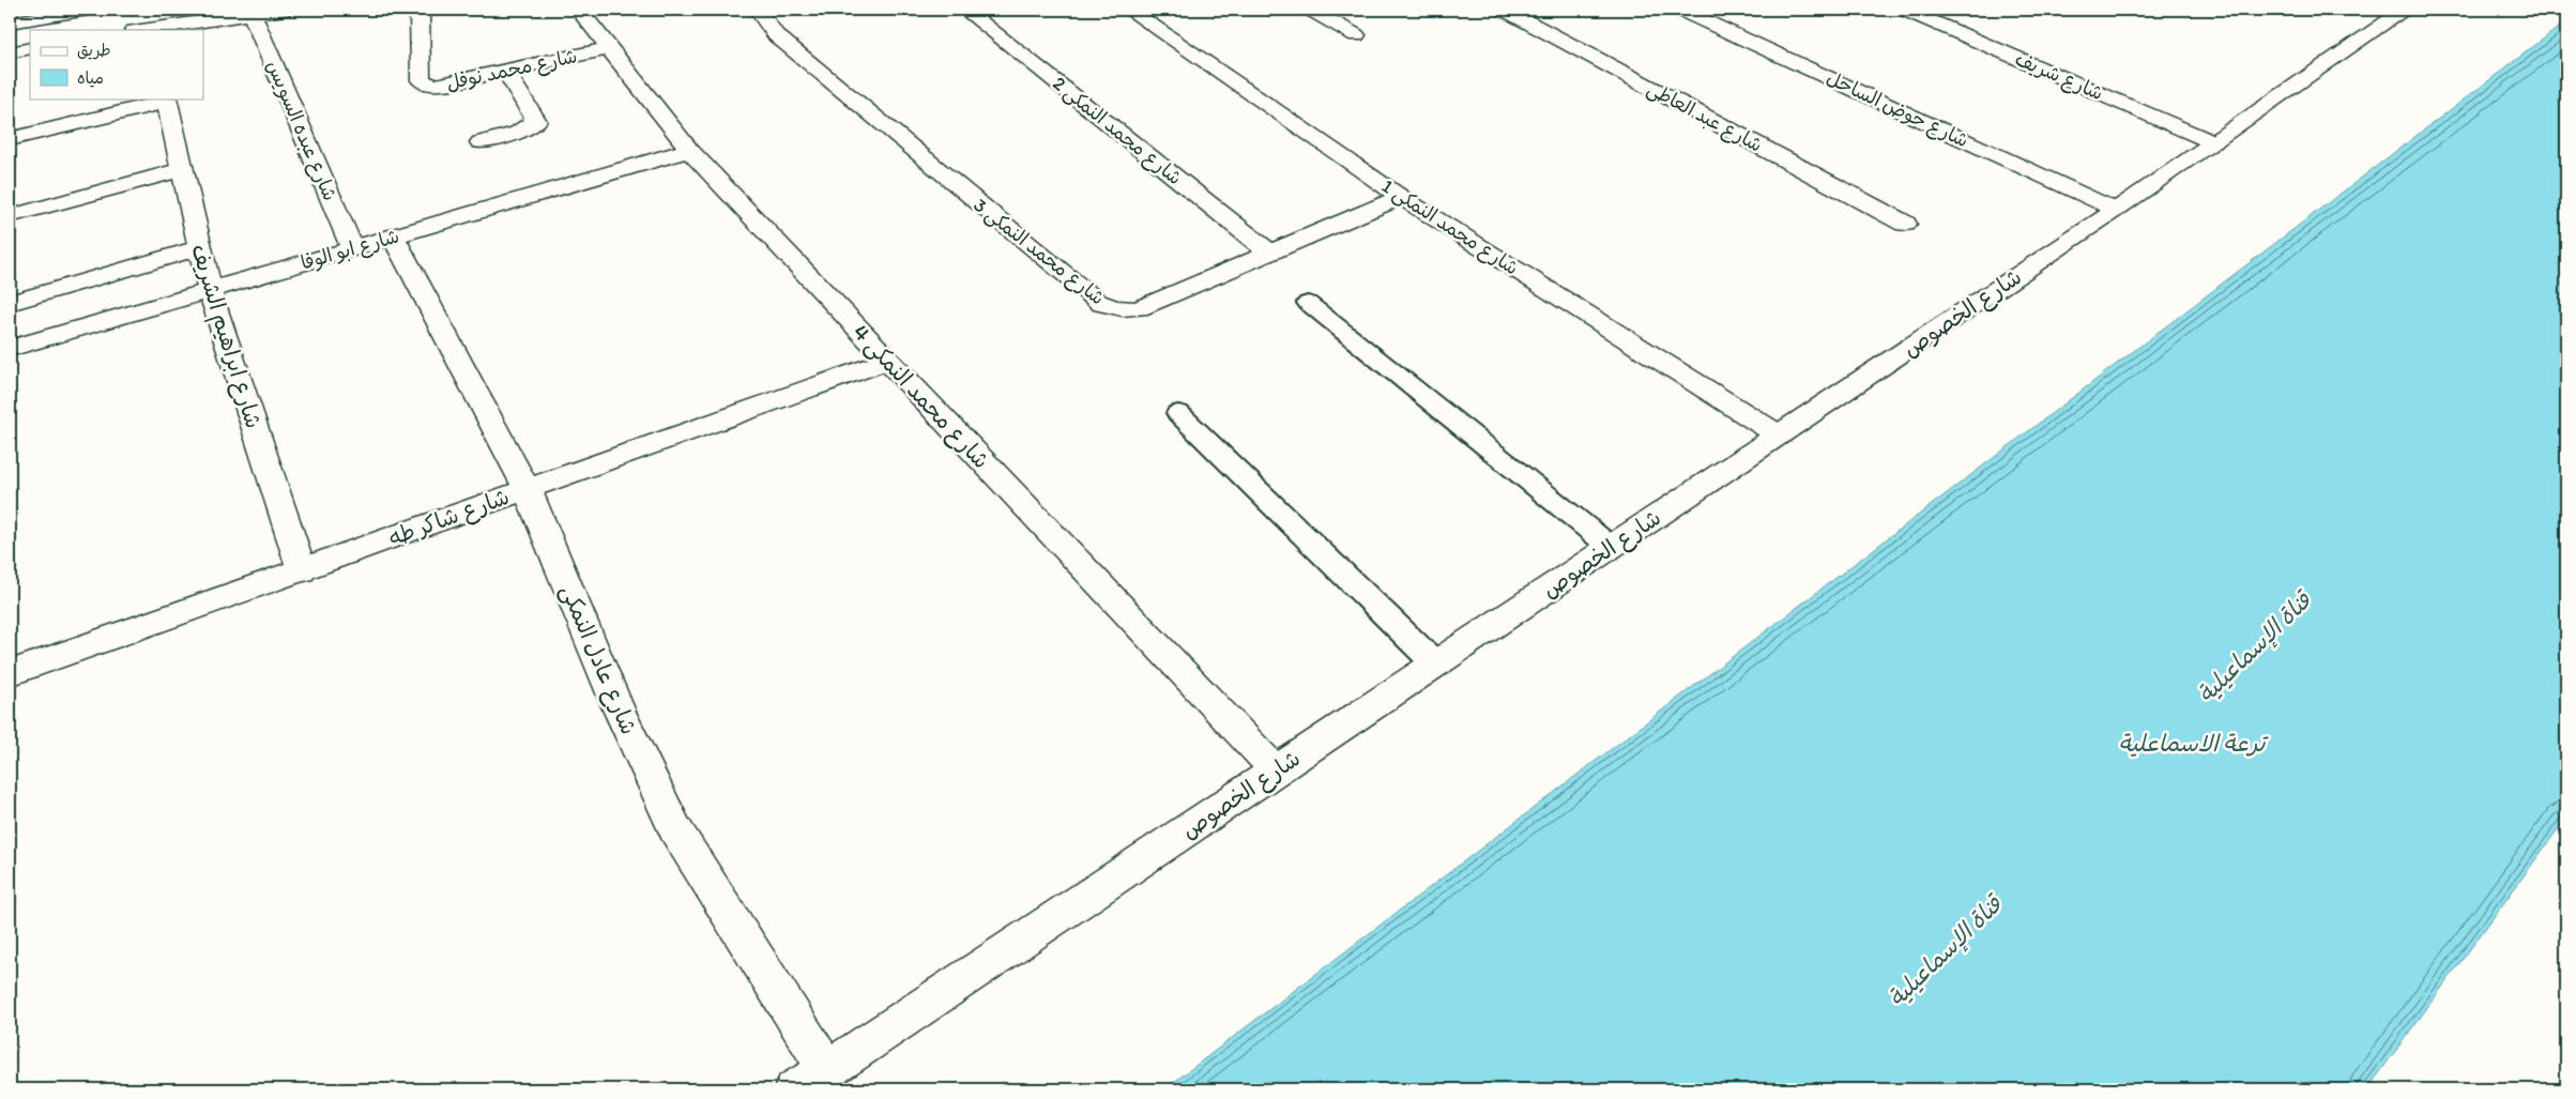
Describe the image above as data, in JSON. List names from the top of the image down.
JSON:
{
  "streets": {
    "street": [
      "شارع محمد نوفل",
      "شارع شريف",
      "شارع حوض الساحل",
      "شارع عبد العاطى",
      "شارع عبده السويس",
      "شارع محمد النمكى 2",
      "شارع محمد النمكى 1",
      "شارع ابو الوفا",
      "شارع محمد النمكى 3",
      "شارع الخصوص",
      "شارع ابراهيم الشريف",
      "شارع محمد النمكى 4",
      "شارع شاكر طه",
      "شارع عادل النمكى"
    ]
  },
  "crossings": [
    ["شارع محمد نوفل", "شارع محمد النمكى 4"],
    ["شارع شريف", "شارع الخصوص"],
    ["شارع حوض الساحل", "شارع الخصوص"],
    ["شارع عبده السويس", "شارع ابو الوفا"],
    ["شارع محمد النمكى 2", "شارع محمد النمكى 3"],
    ["شارع محمد النمكى 1", "شارع محمد النمكى 3"],
    ["شارع محمد النمكى 1", "شارع الخصوص"],
    ["شارع ابو الوفا", "شارع ابراهيم الشريف"],
    ["شارع ابو الوفا", "شارع محمد النمكى 4"],
    ["شارع ابو الوفا", "شارع عادل النمكى"],
    ["شارع الخصوص", "شارع محمد النمكى 4"],
    ["شارع الخصوص", "شارع عادل النمكى"],
    ["شارع ابراهيم الشريف", "شارع شاكر طه"],
    ["شارع محمد النمكى 4", "شارع شاكر طه"],
    ["شارع شاكر طه", "شارع عادل النمكى"]
  ],
  "water": ["قناة الإسماعيلية", "ترعة الاسماعلية"],
  "legend": ["طريق", "مياه"]
}
